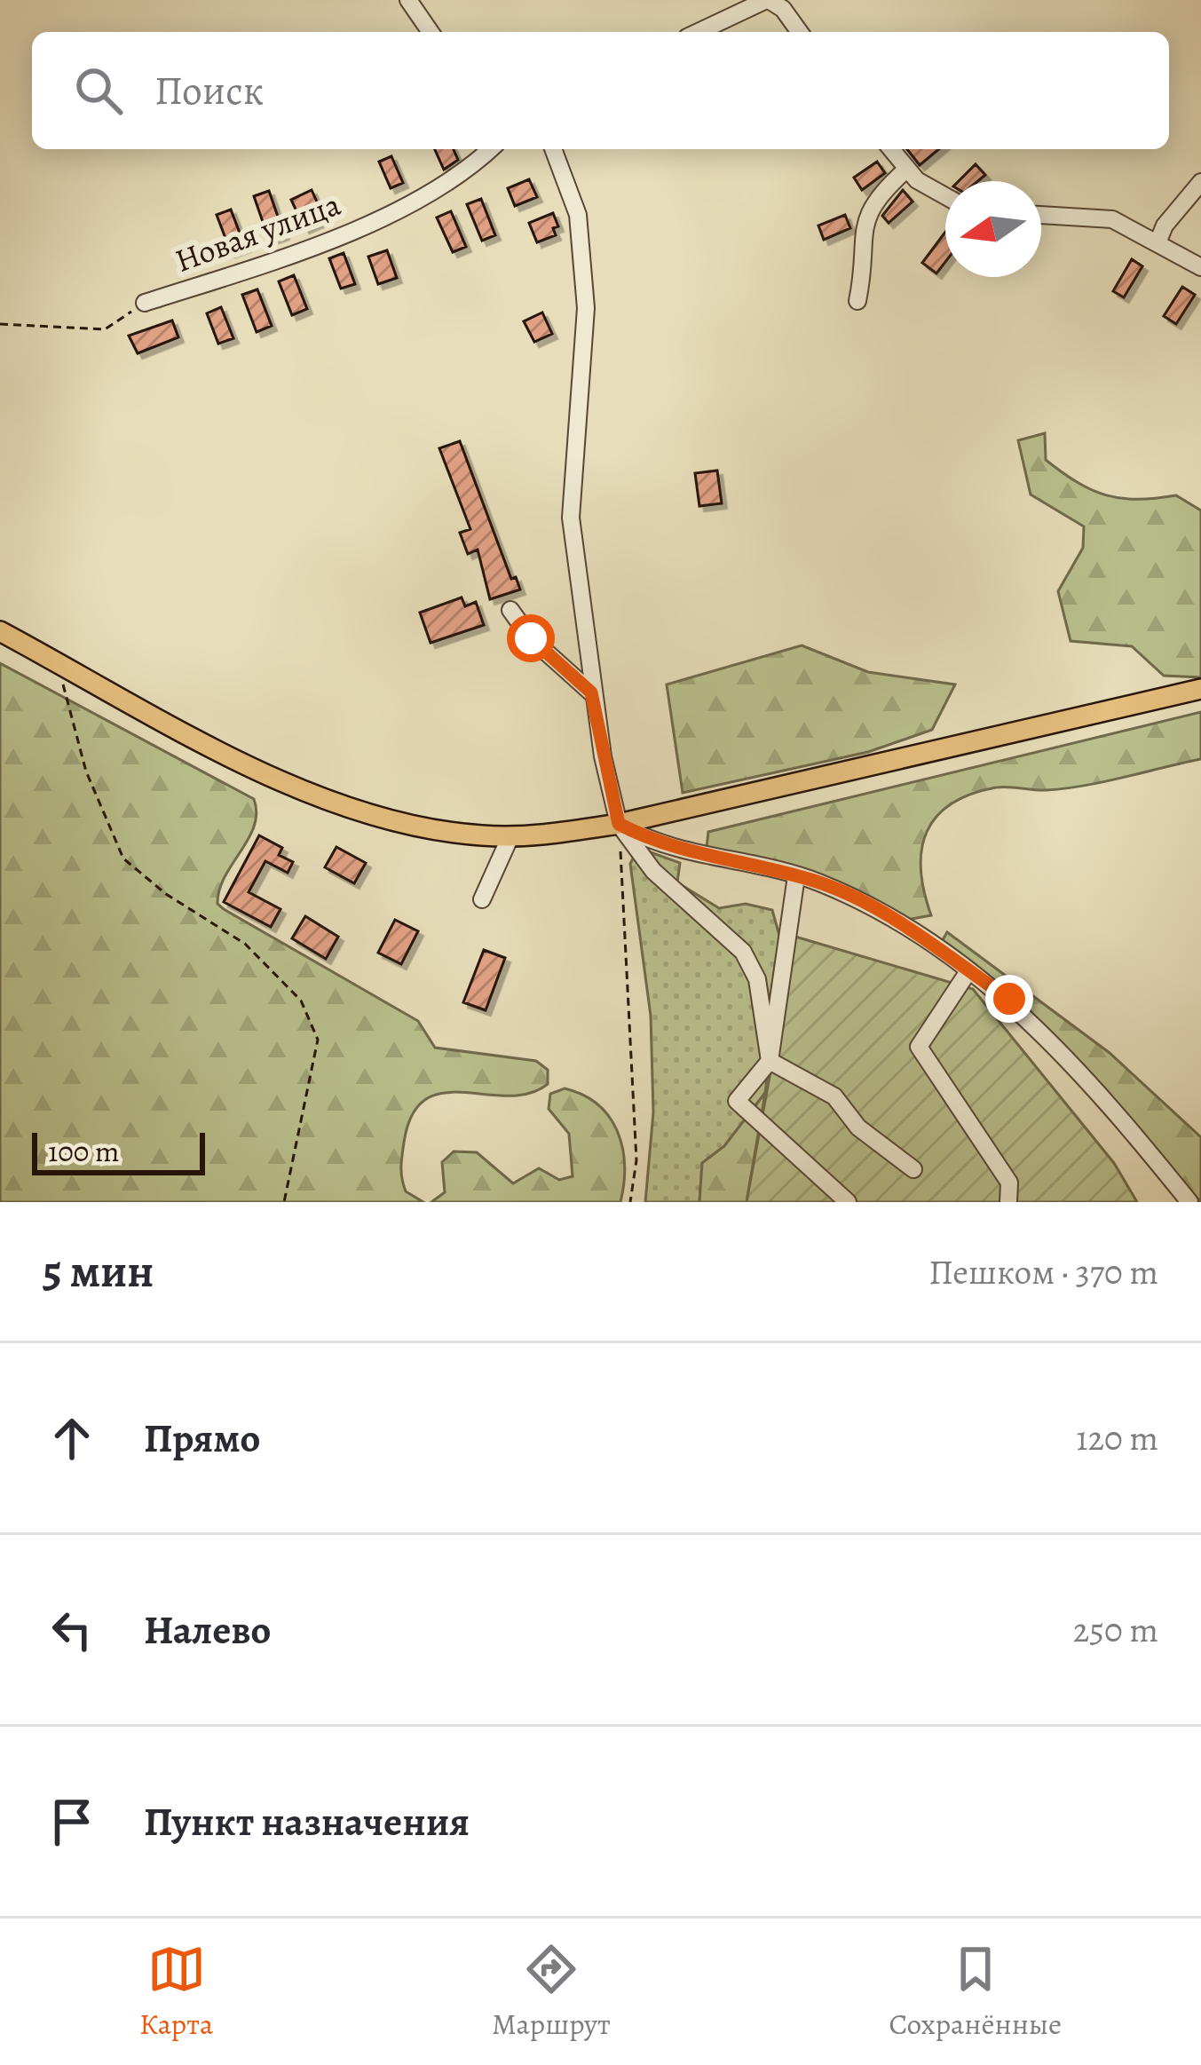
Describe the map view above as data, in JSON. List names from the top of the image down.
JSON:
{
  "streets": {
    "street": ["Новая улица"]
  },
  "scale_bar": "100 m",
  "north": "left",
  "page": {
    "search": "Поиск",
    "scale": "100 m",
    "heading": ["5 мин", "Пешком · 370 m"],
    "list": [
      ["Прямо", "120 m"],
      ["Налево", "250 m"],
      "Пункт назначения"
    ],
    "nav": ["Карта", "Маршрут", "Сохранённые"]
  }
}
